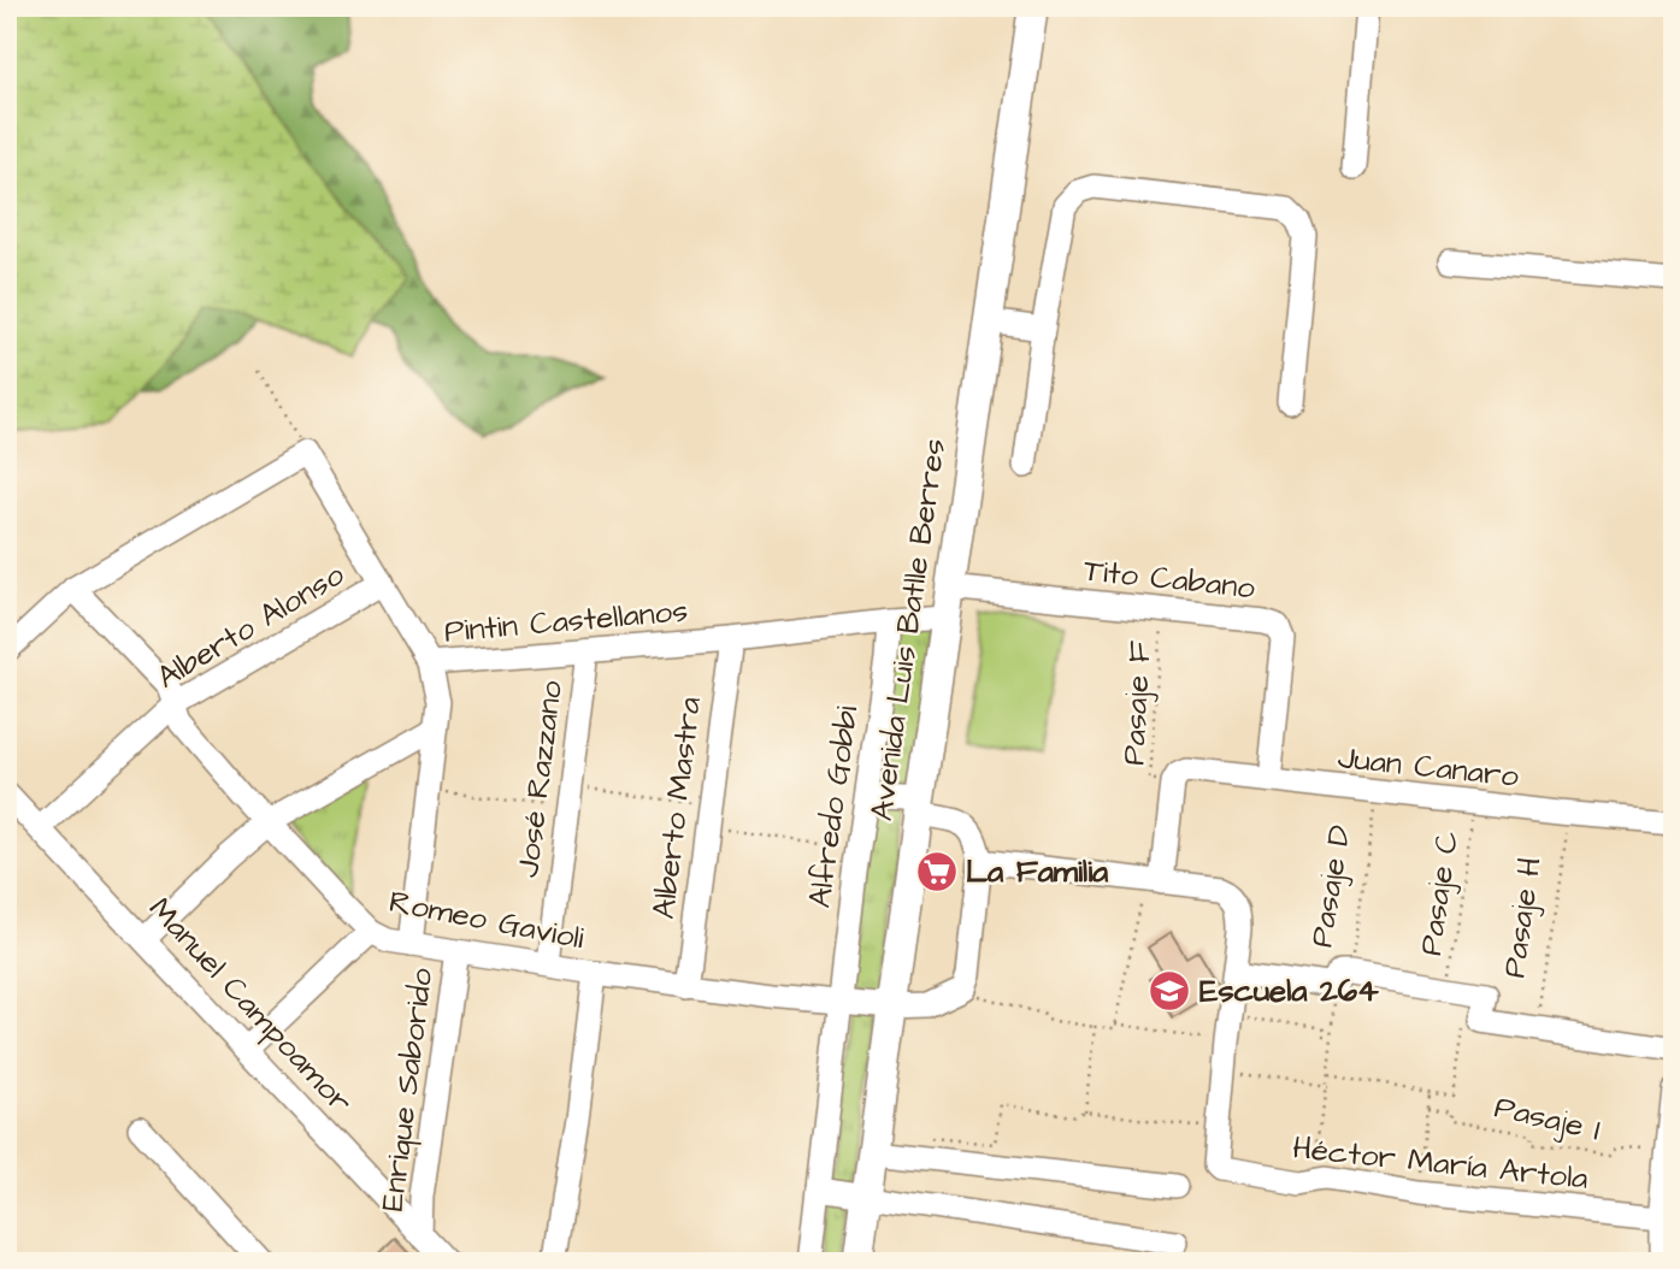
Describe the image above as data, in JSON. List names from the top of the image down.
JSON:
{
  "streets": {
    "main road": ["Avenida Luis Batlle Berres"],
    "street": [
      "Tito Cabano",
      "Pintin Castellanos",
      "Alberto Alonso",
      "Juan Canaro",
      "José Razzano",
      "Alfredo Gobbi",
      "Alberto Mastra",
      "Pasaje H",
      "Romeo Gavioli",
      "Manuel Campoamor",
      "Enrique Saborido",
      "Héctor María Artola"
    ],
    "path": [
      "Pasaje F",
      "Pasaje D",
      "Pasaje C",
      "Pasaje I"
    ]
  },
  "crossings": [
    ["Tito Cabano", "Avenida Luis Batlle Berres"],
    ["Tito Cabano", "Pasaje F"],
    ["Tito Cabano", "Juan Canaro"],
    ["Pintin Castellanos", "Alberto Alonso"],
    ["Pintin Castellanos", "Avenida Luis Batlle Berres"],
    ["Pintin Castellanos", "José Razzano"],
    ["Pintin Castellanos", "Alfredo Gobbi"],
    ["Pintin Castellanos", "Alberto Mastra"],
    ["Alberto Alonso", "Romeo Gavioli"],
    ["Alberto Alonso", "Manuel Campoamor"],
    ["Avenida Luis Batlle Berres", "Romeo Gavioli"],
    ["Pasaje F", "Juan Canaro"],
    ["Juan Canaro", "Pasaje D"],
    ["Juan Canaro", "Pasaje C"],
    ["Juan Canaro", "Pasaje H"],
    ["José Razzano", "Romeo Gavioli"],
    ["Alfredo Gobbi", "Romeo Gavioli"],
    ["Alberto Mastra", "Romeo Gavioli"],
    ["Pasaje D", "Pasaje I"],
    ["Pasaje D", "Héctor María Artola"],
    ["Pasaje C", "Pasaje H"],
    ["Pasaje C", "Pasaje I"],
    ["Romeo Gavioli", "Enrique Saborido"],
    ["Manuel Campoamor", "Enrique Saborido"]
  ],
  "places": {
    "supermarket": ["La Familia"],
    "school or university": ["Escuela 264"]
  }
}
